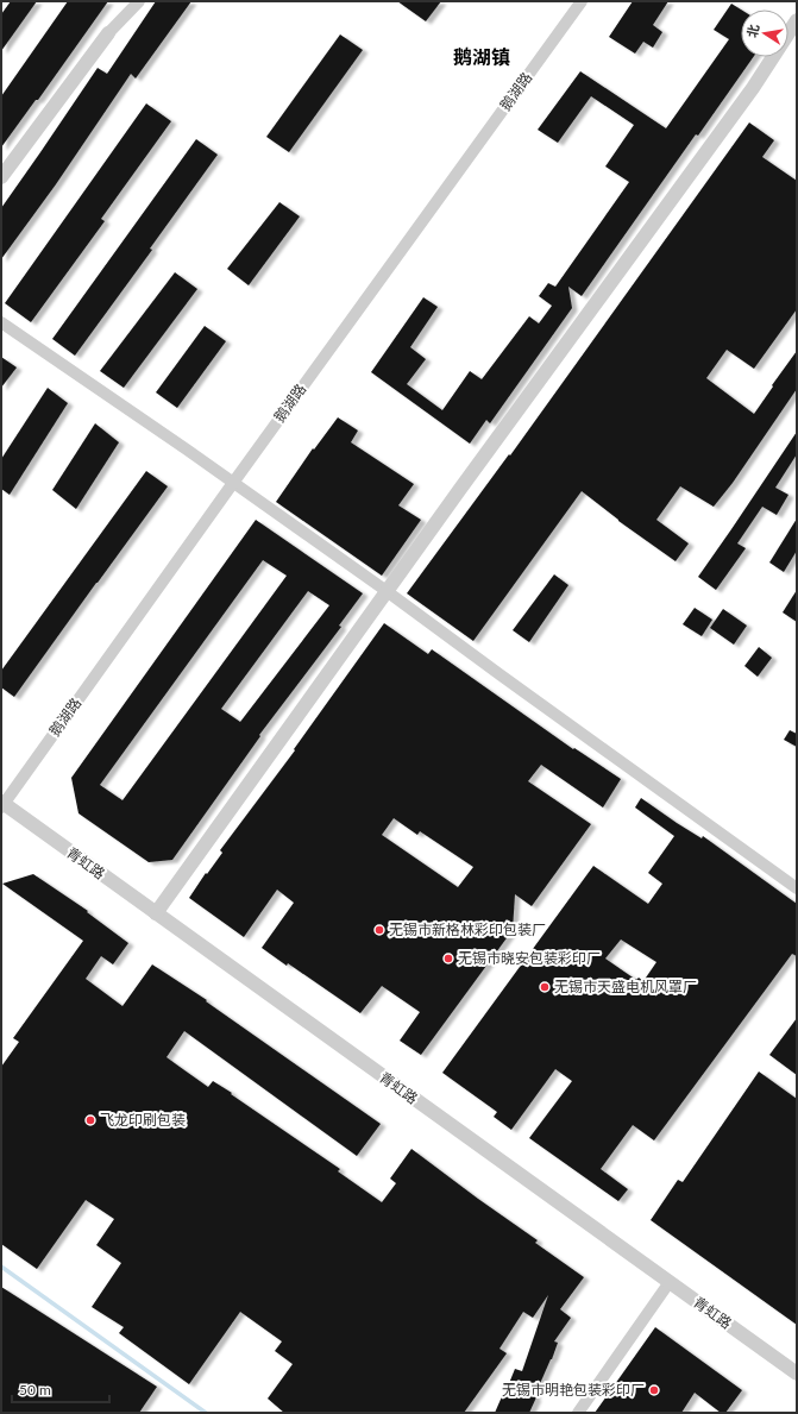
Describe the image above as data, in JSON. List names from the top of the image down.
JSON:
{
  "streets": {
    "street": ["鹅湖路", "青虹路"]
  },
  "crossings": [
    ["鹅湖路", "青虹路"]
  ],
  "districts": ["鹅湖镇"],
  "places": [
    "无锡市新格林彩印包装厂",
    "无锡市晓安包装彩印厂",
    "无锡市天盛电机风罩厂",
    "飞龙印刷包装",
    "无锡市明艳包装彩印厂"
  ],
  "scale_bar": "50 m",
  "north": "left"
}
